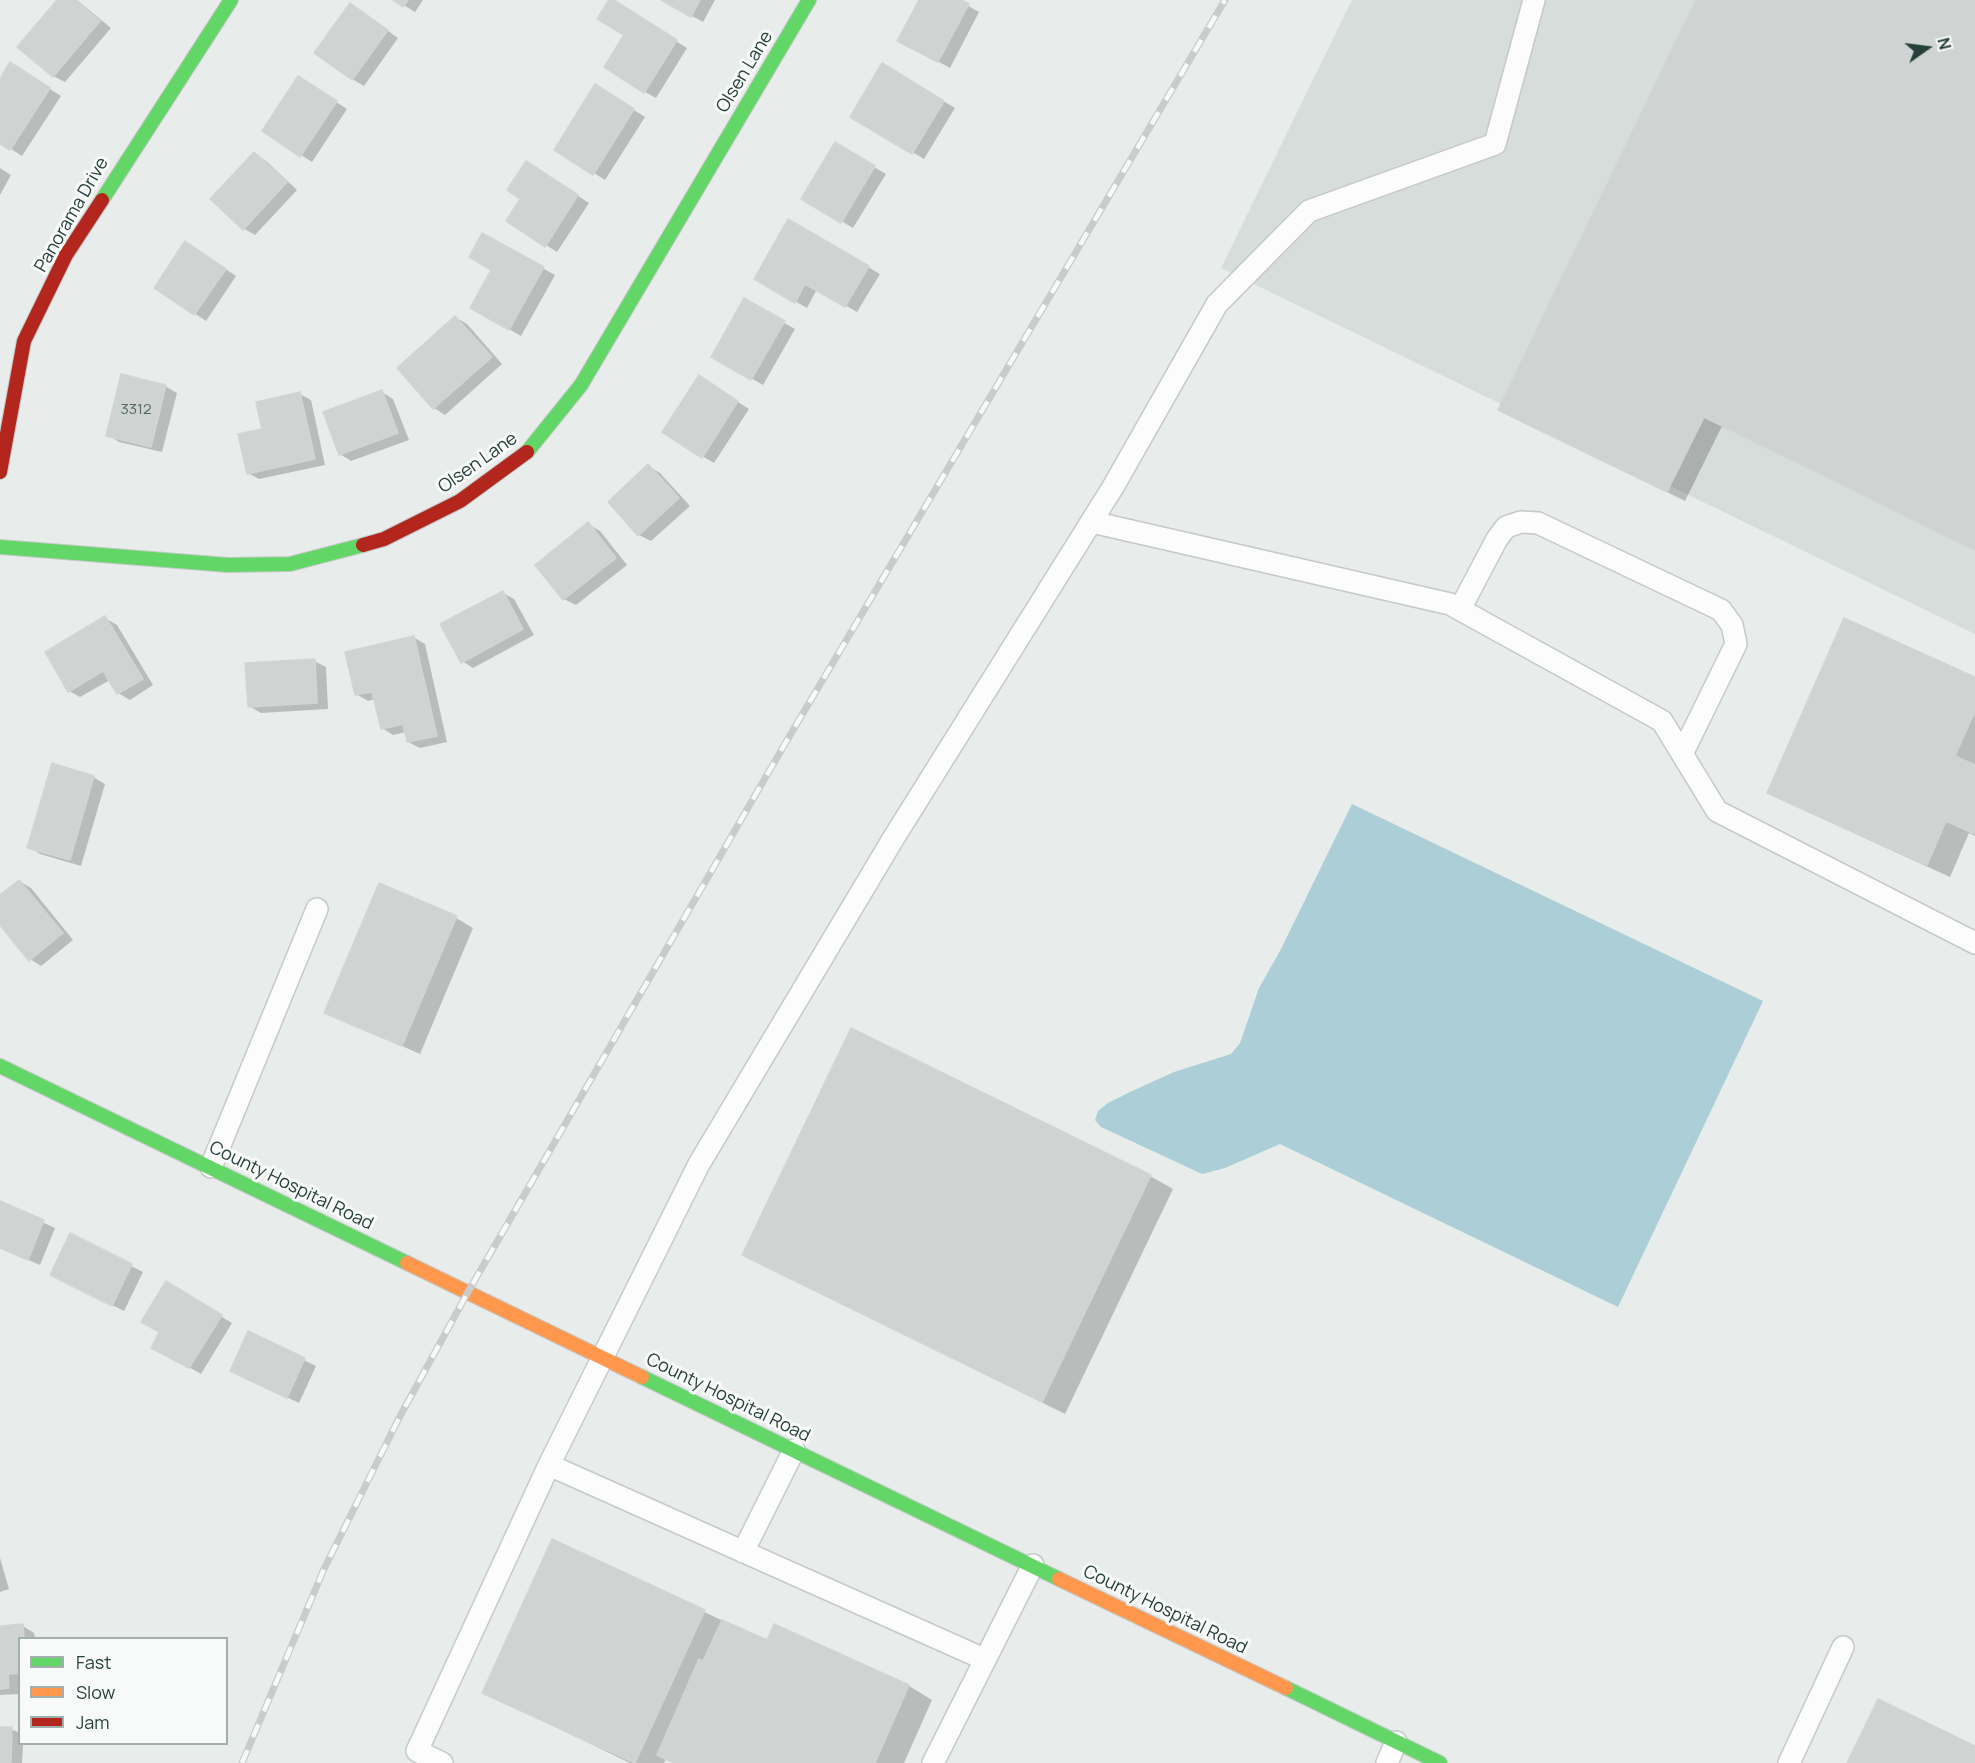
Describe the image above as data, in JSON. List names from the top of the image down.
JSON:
{
  "streets": {
    "street": ["Olsen Lane", "Panorama Drive", "County Hospital Road"]
  },
  "house_numbers": ["3312"],
  "legend": ["Fast", "Slow", "Jam"],
  "north": "right"
}
